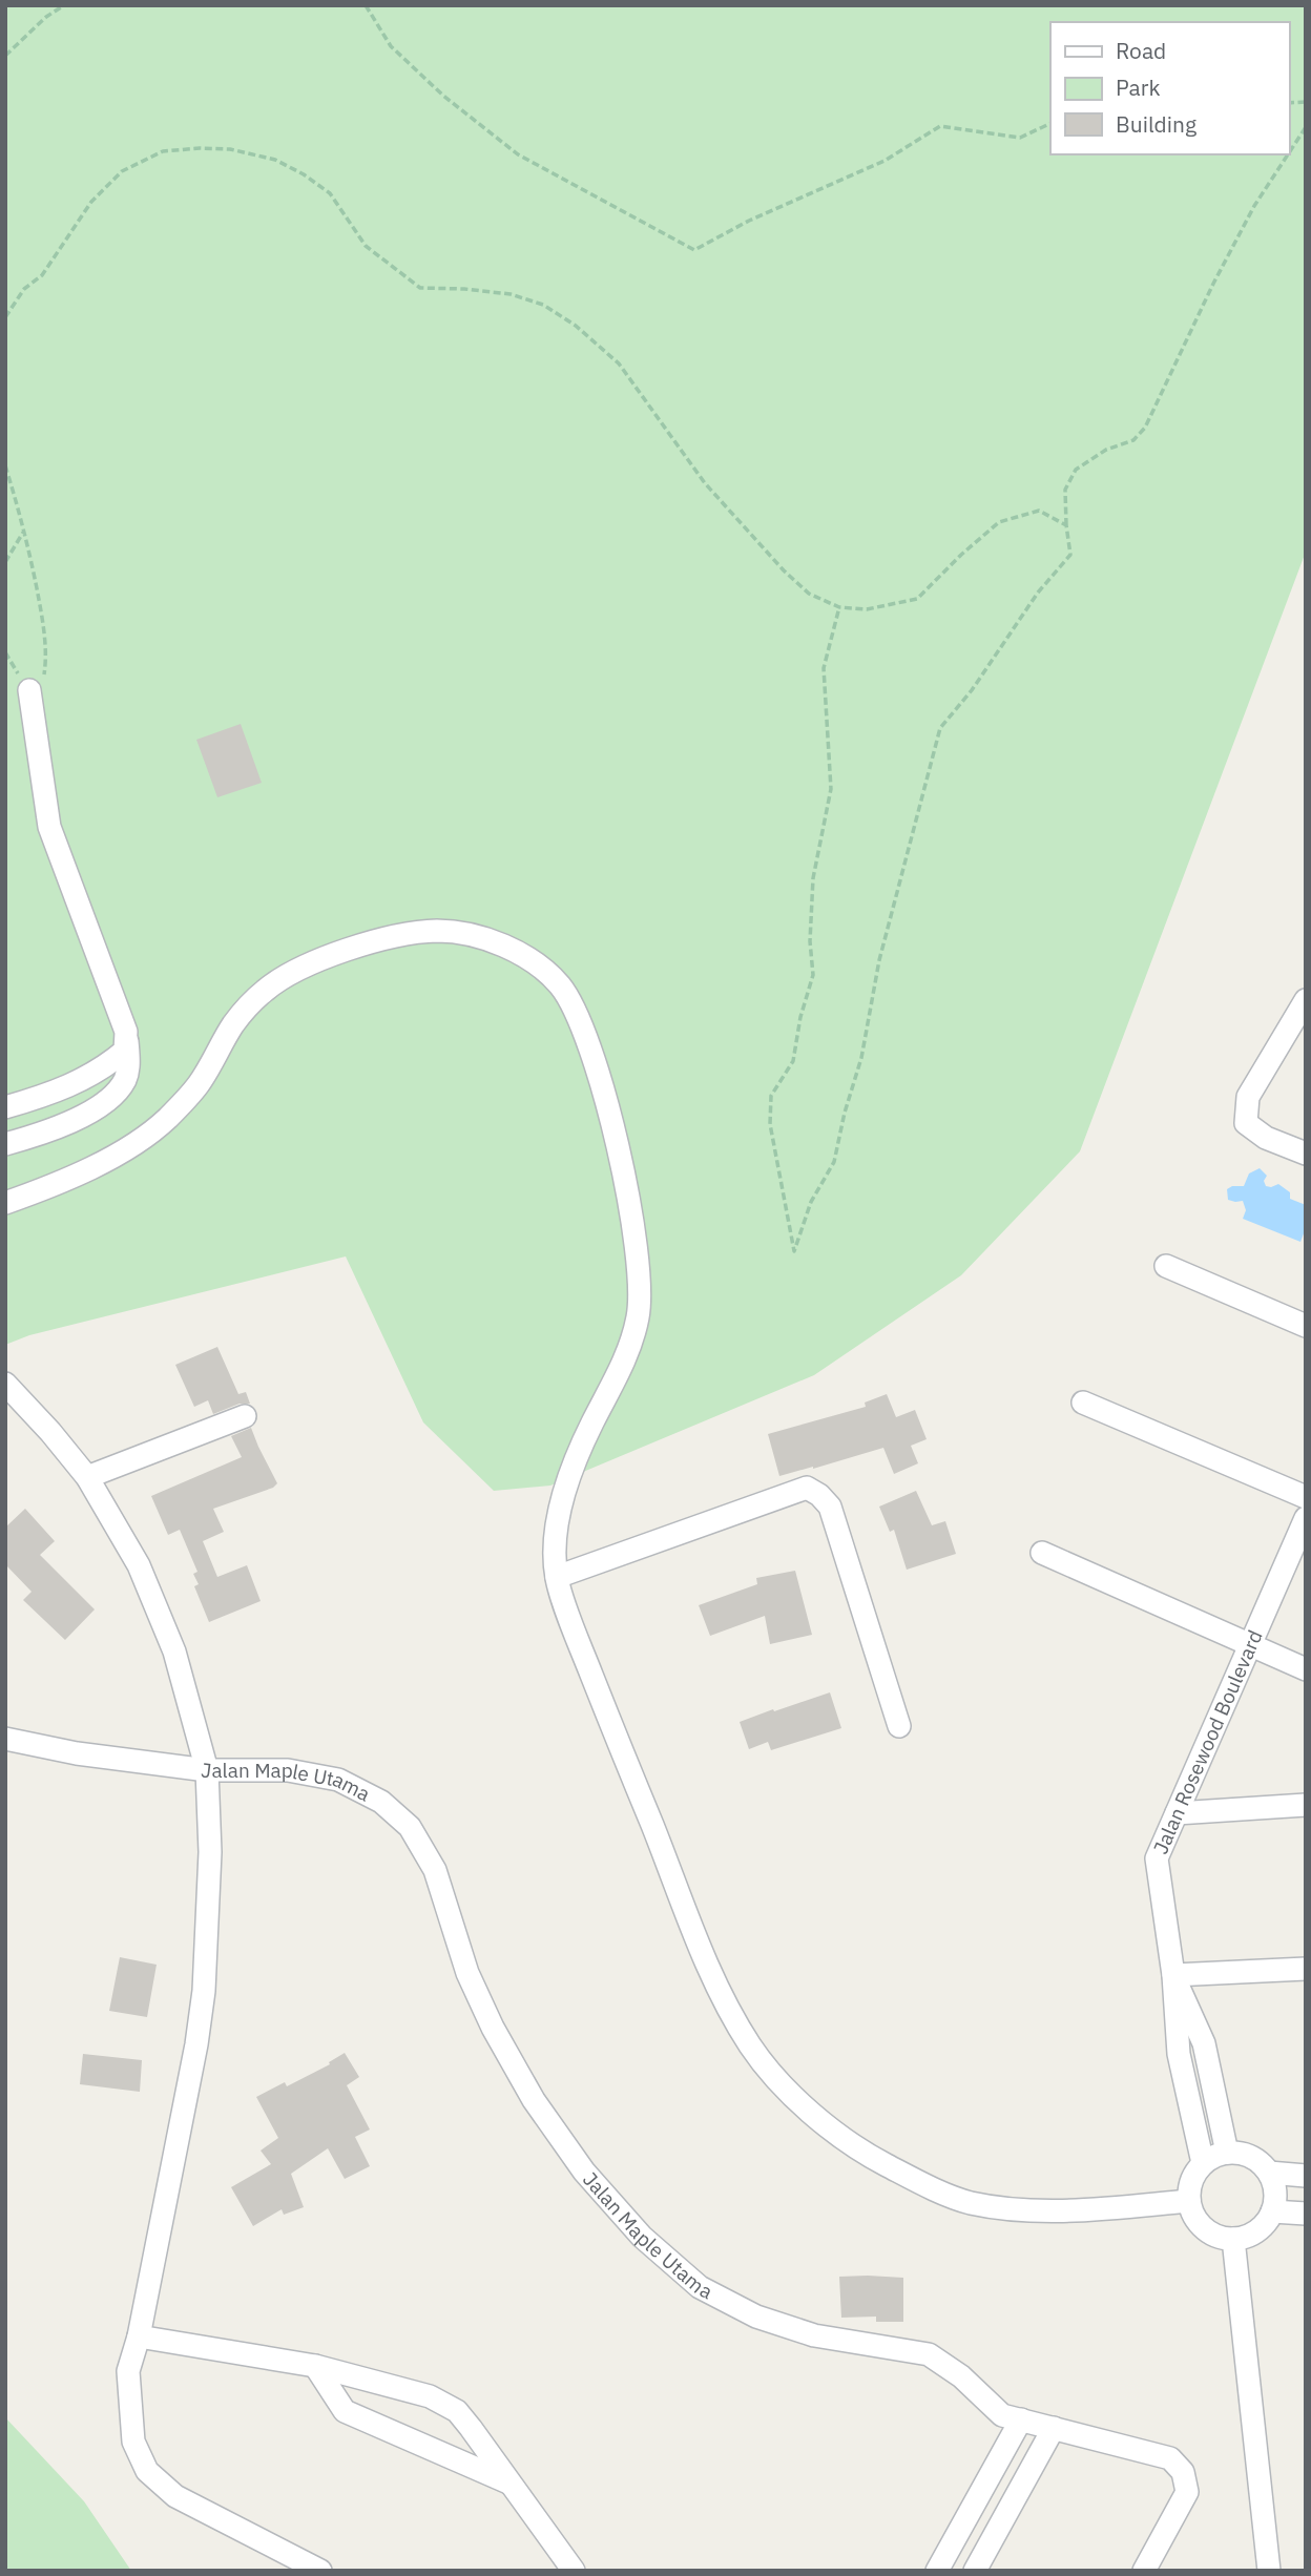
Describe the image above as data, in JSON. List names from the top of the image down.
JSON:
{
  "streets": {
    "street": ["Jalan Rosewood Boulevard", "Jalan Maple Utama"]
  },
  "legend": ["Road", "Park", "Building"]
}
